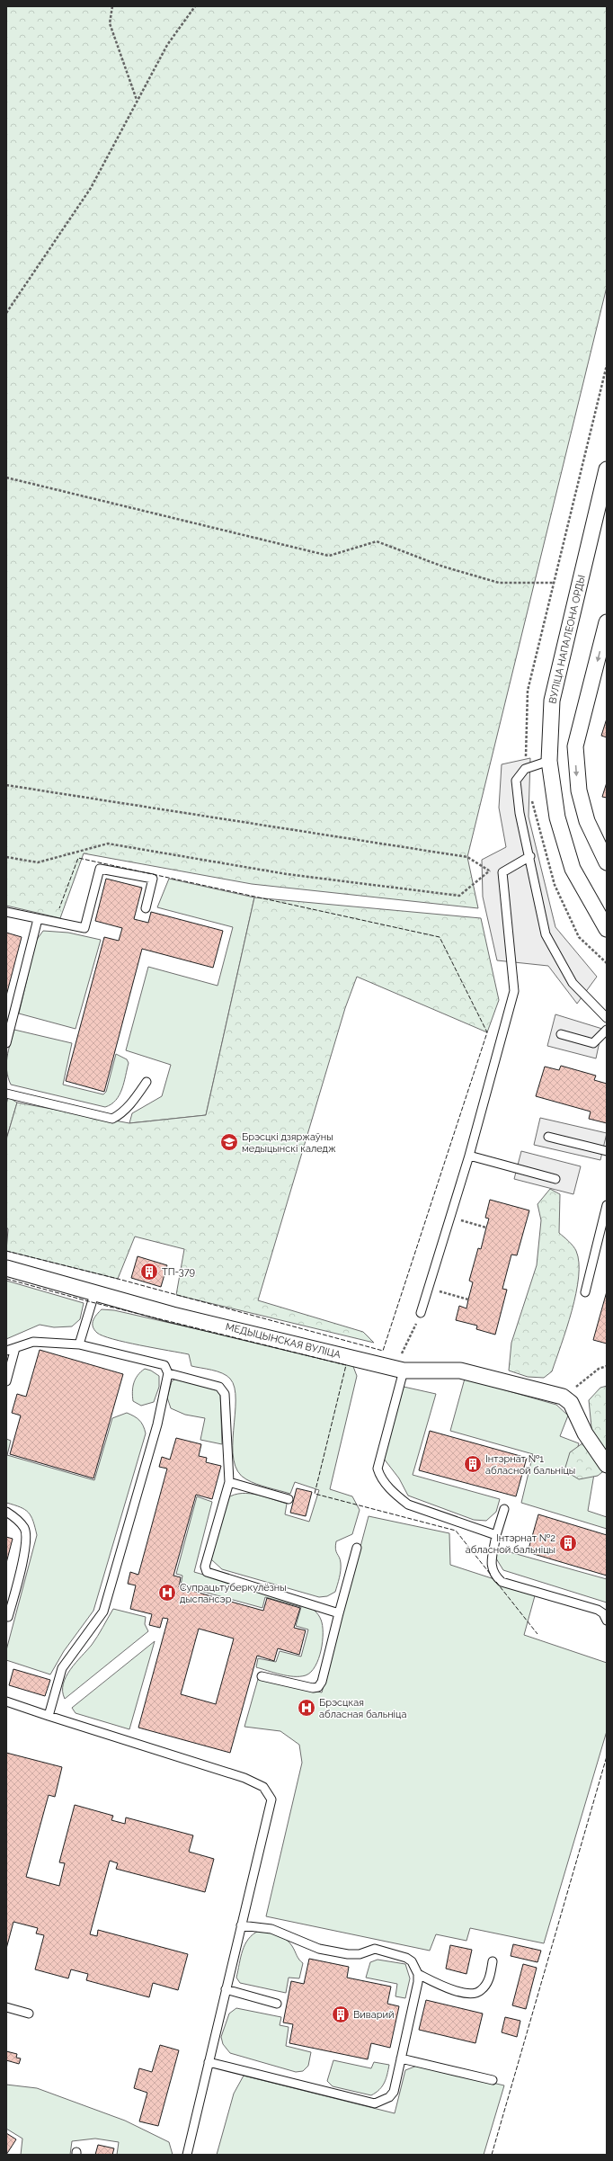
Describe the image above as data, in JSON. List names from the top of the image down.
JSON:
{
  "streets": {
    "street": ["ВУЛІЦА НАПАЛЕОНА ОРДЫ", "МЕДЫЦЫНСКАЯ ВУЛІЦА"]
  },
  "places": {
    "school or university": ["Брэсцкі дзяржаўны медыцынскі каледж"],
    "building": [
      "ТП-379",
      "Інтэрнат №1 абласной бальніцы",
      "Інтэрнат №2 абласной бальніцы",
      "Виварий"
    ],
    "hospital": ["Супрацьтуберкулёзны дыспансэр", "Брэсцкая абласная бальніца"]
  }
}
